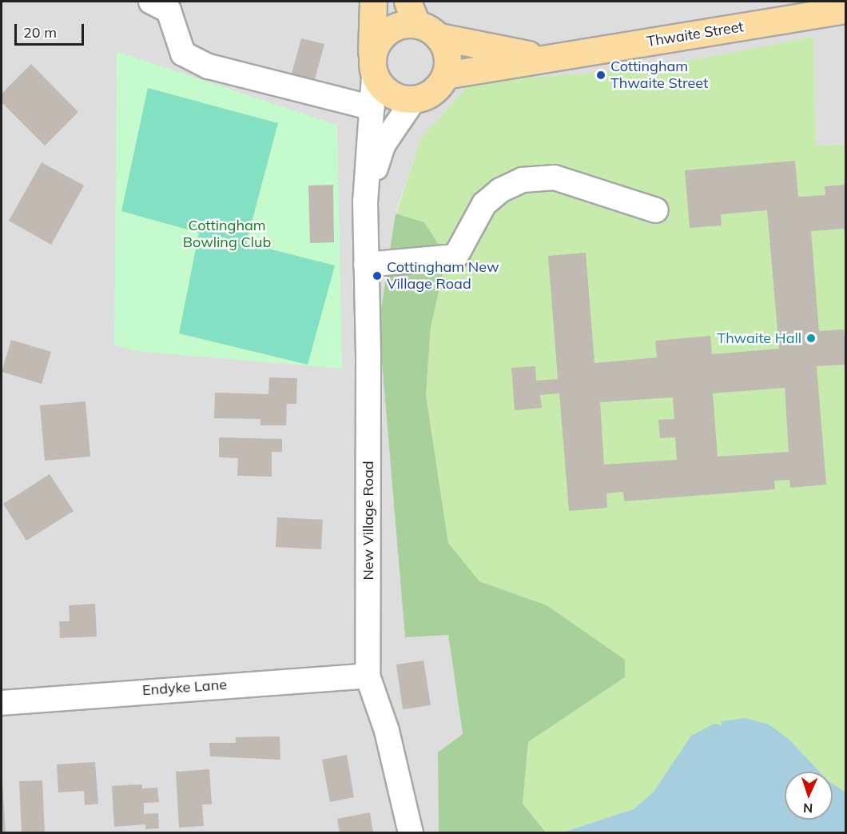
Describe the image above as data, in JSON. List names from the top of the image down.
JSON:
{
  "streets": {
    "main road": ["Thwaite Street"],
    "street": ["New Village Road", "Endyke Lane"]
  },
  "crossings": [
    ["New Village Road", "Endyke Lane"]
  ],
  "parks": ["Cottingham Bowling Club"],
  "places": ["Cottingham Thwaite Street", "Cottingham New Village Road", "Thwaite Hall"],
  "scale_bar": "20 m",
  "north": "bottom"
}
